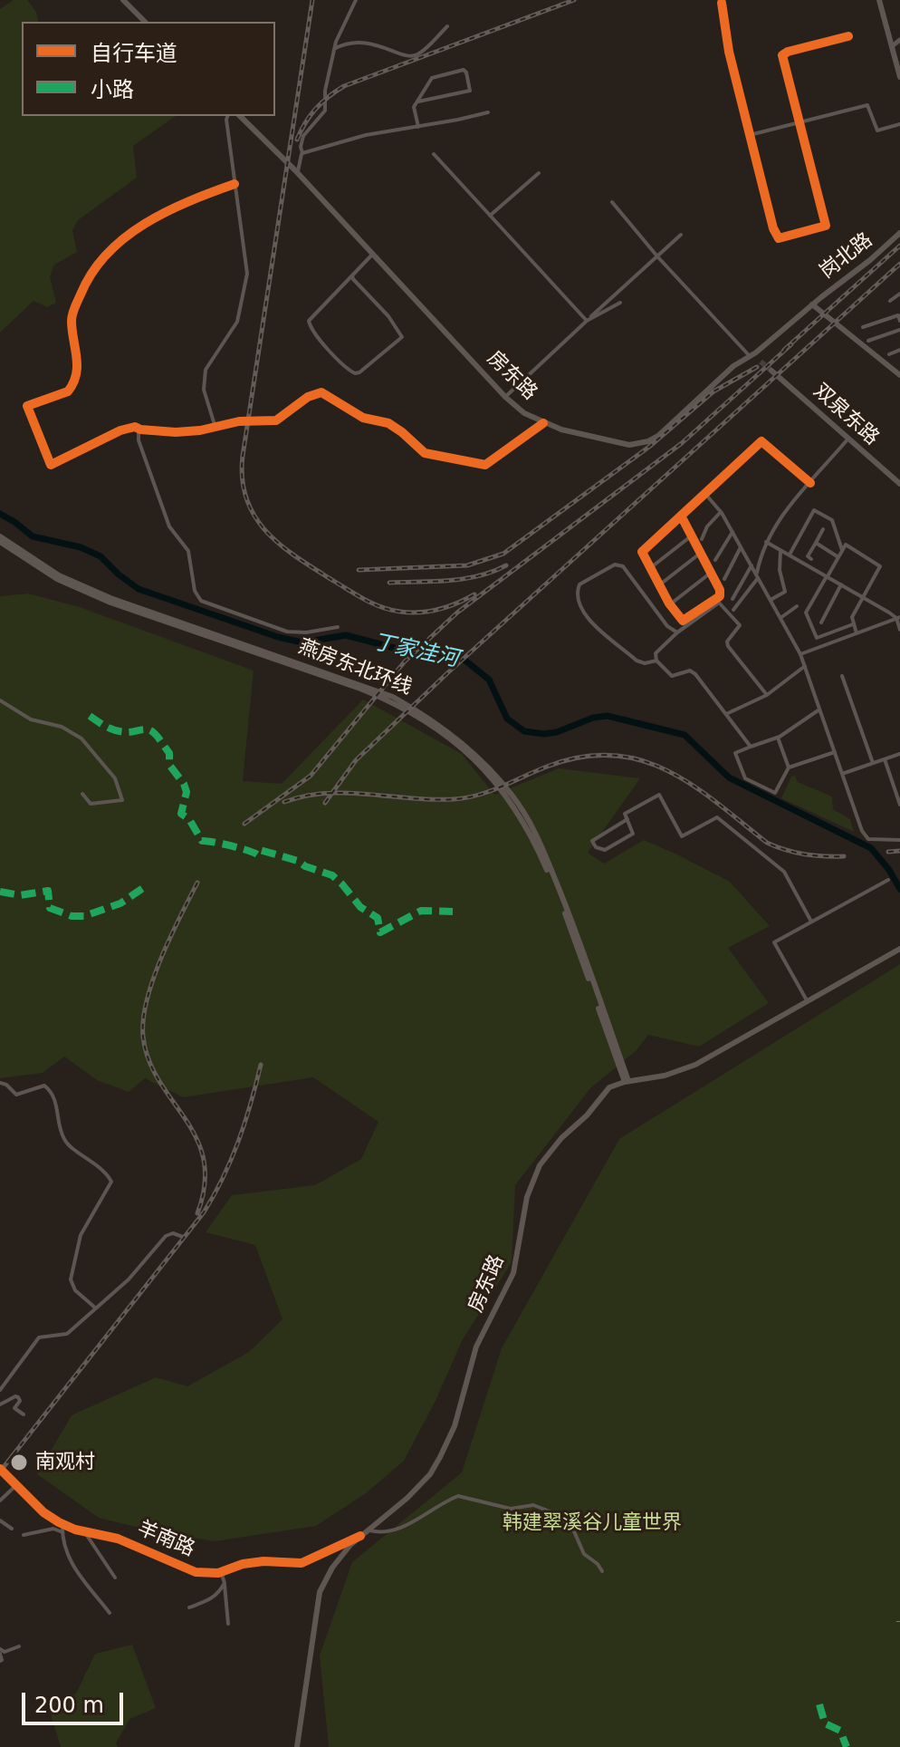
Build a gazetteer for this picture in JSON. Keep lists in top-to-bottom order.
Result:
{
  "streets": {
    "main road": [
      "岗北路",
      "房东路",
      "双泉东路",
      "燕房东北环线"
    ],
    "street": ["羊南路"]
  },
  "crossings": [
    ["岗北路", "房东路"],
    ["房东路", "燕房东北环线"],
    ["房东路", "羊南路"]
  ],
  "water": ["丁家洼河"],
  "parks": ["韩建翠溪谷儿童世界"],
  "places": ["南观村"],
  "legend": ["自行车道", "小路"],
  "scale_bar": "200 m"
}
